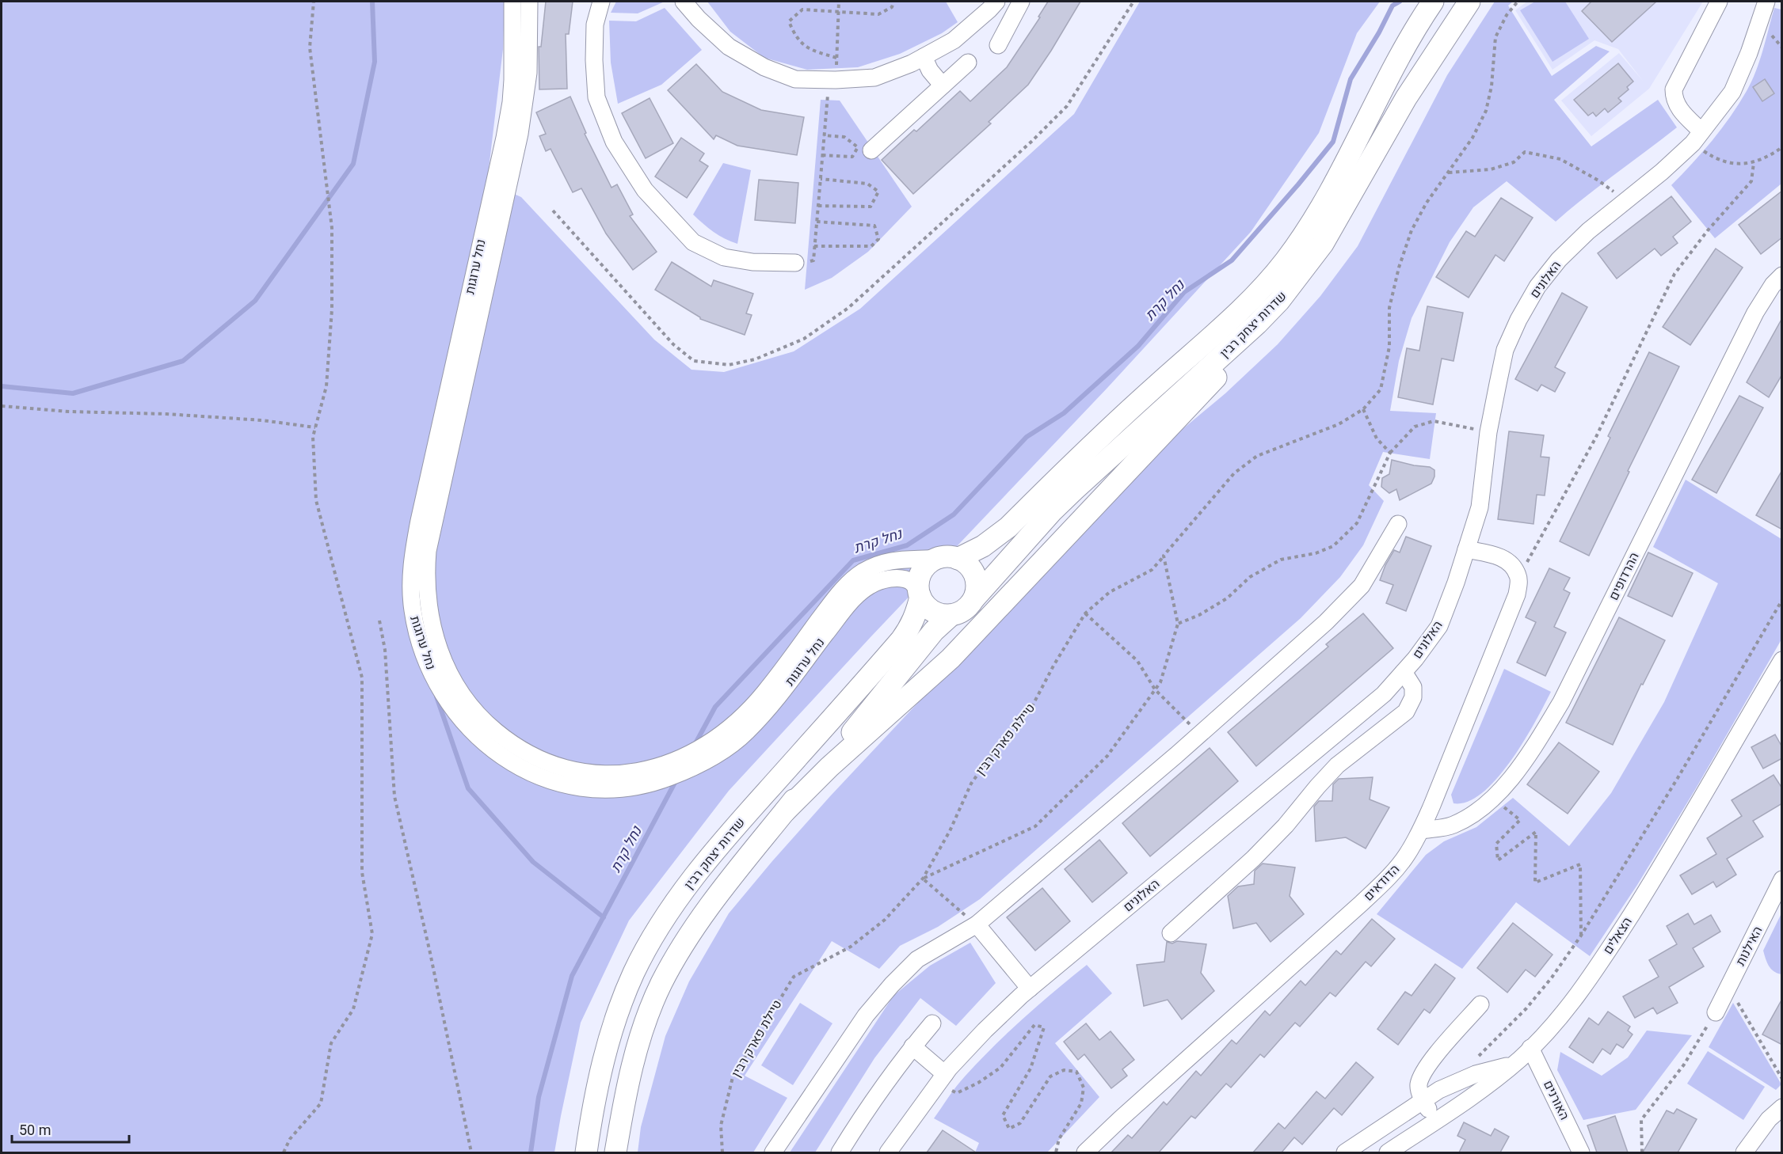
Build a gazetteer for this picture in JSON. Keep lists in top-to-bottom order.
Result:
{
  "streets": {
    "main road": ["שדרות יצחק רבין"],
    "street": [
      "נחל ערוגות",
      "האלונים",
      "ההרדופים",
      "הדודאים",
      "הצאלים",
      "האילנות",
      "האורנים"
    ],
    "path": ["טיילת פארק רבין"]
  },
  "crossings": [
    ["נחל ערוגות", "שדרות יצחק רבין"],
    ["ההרדופים", "הדודאים"],
    ["הצאלים", "האורנים"]
  ],
  "water": ["נחל קרת"],
  "scale_bar": "50 m"
}
